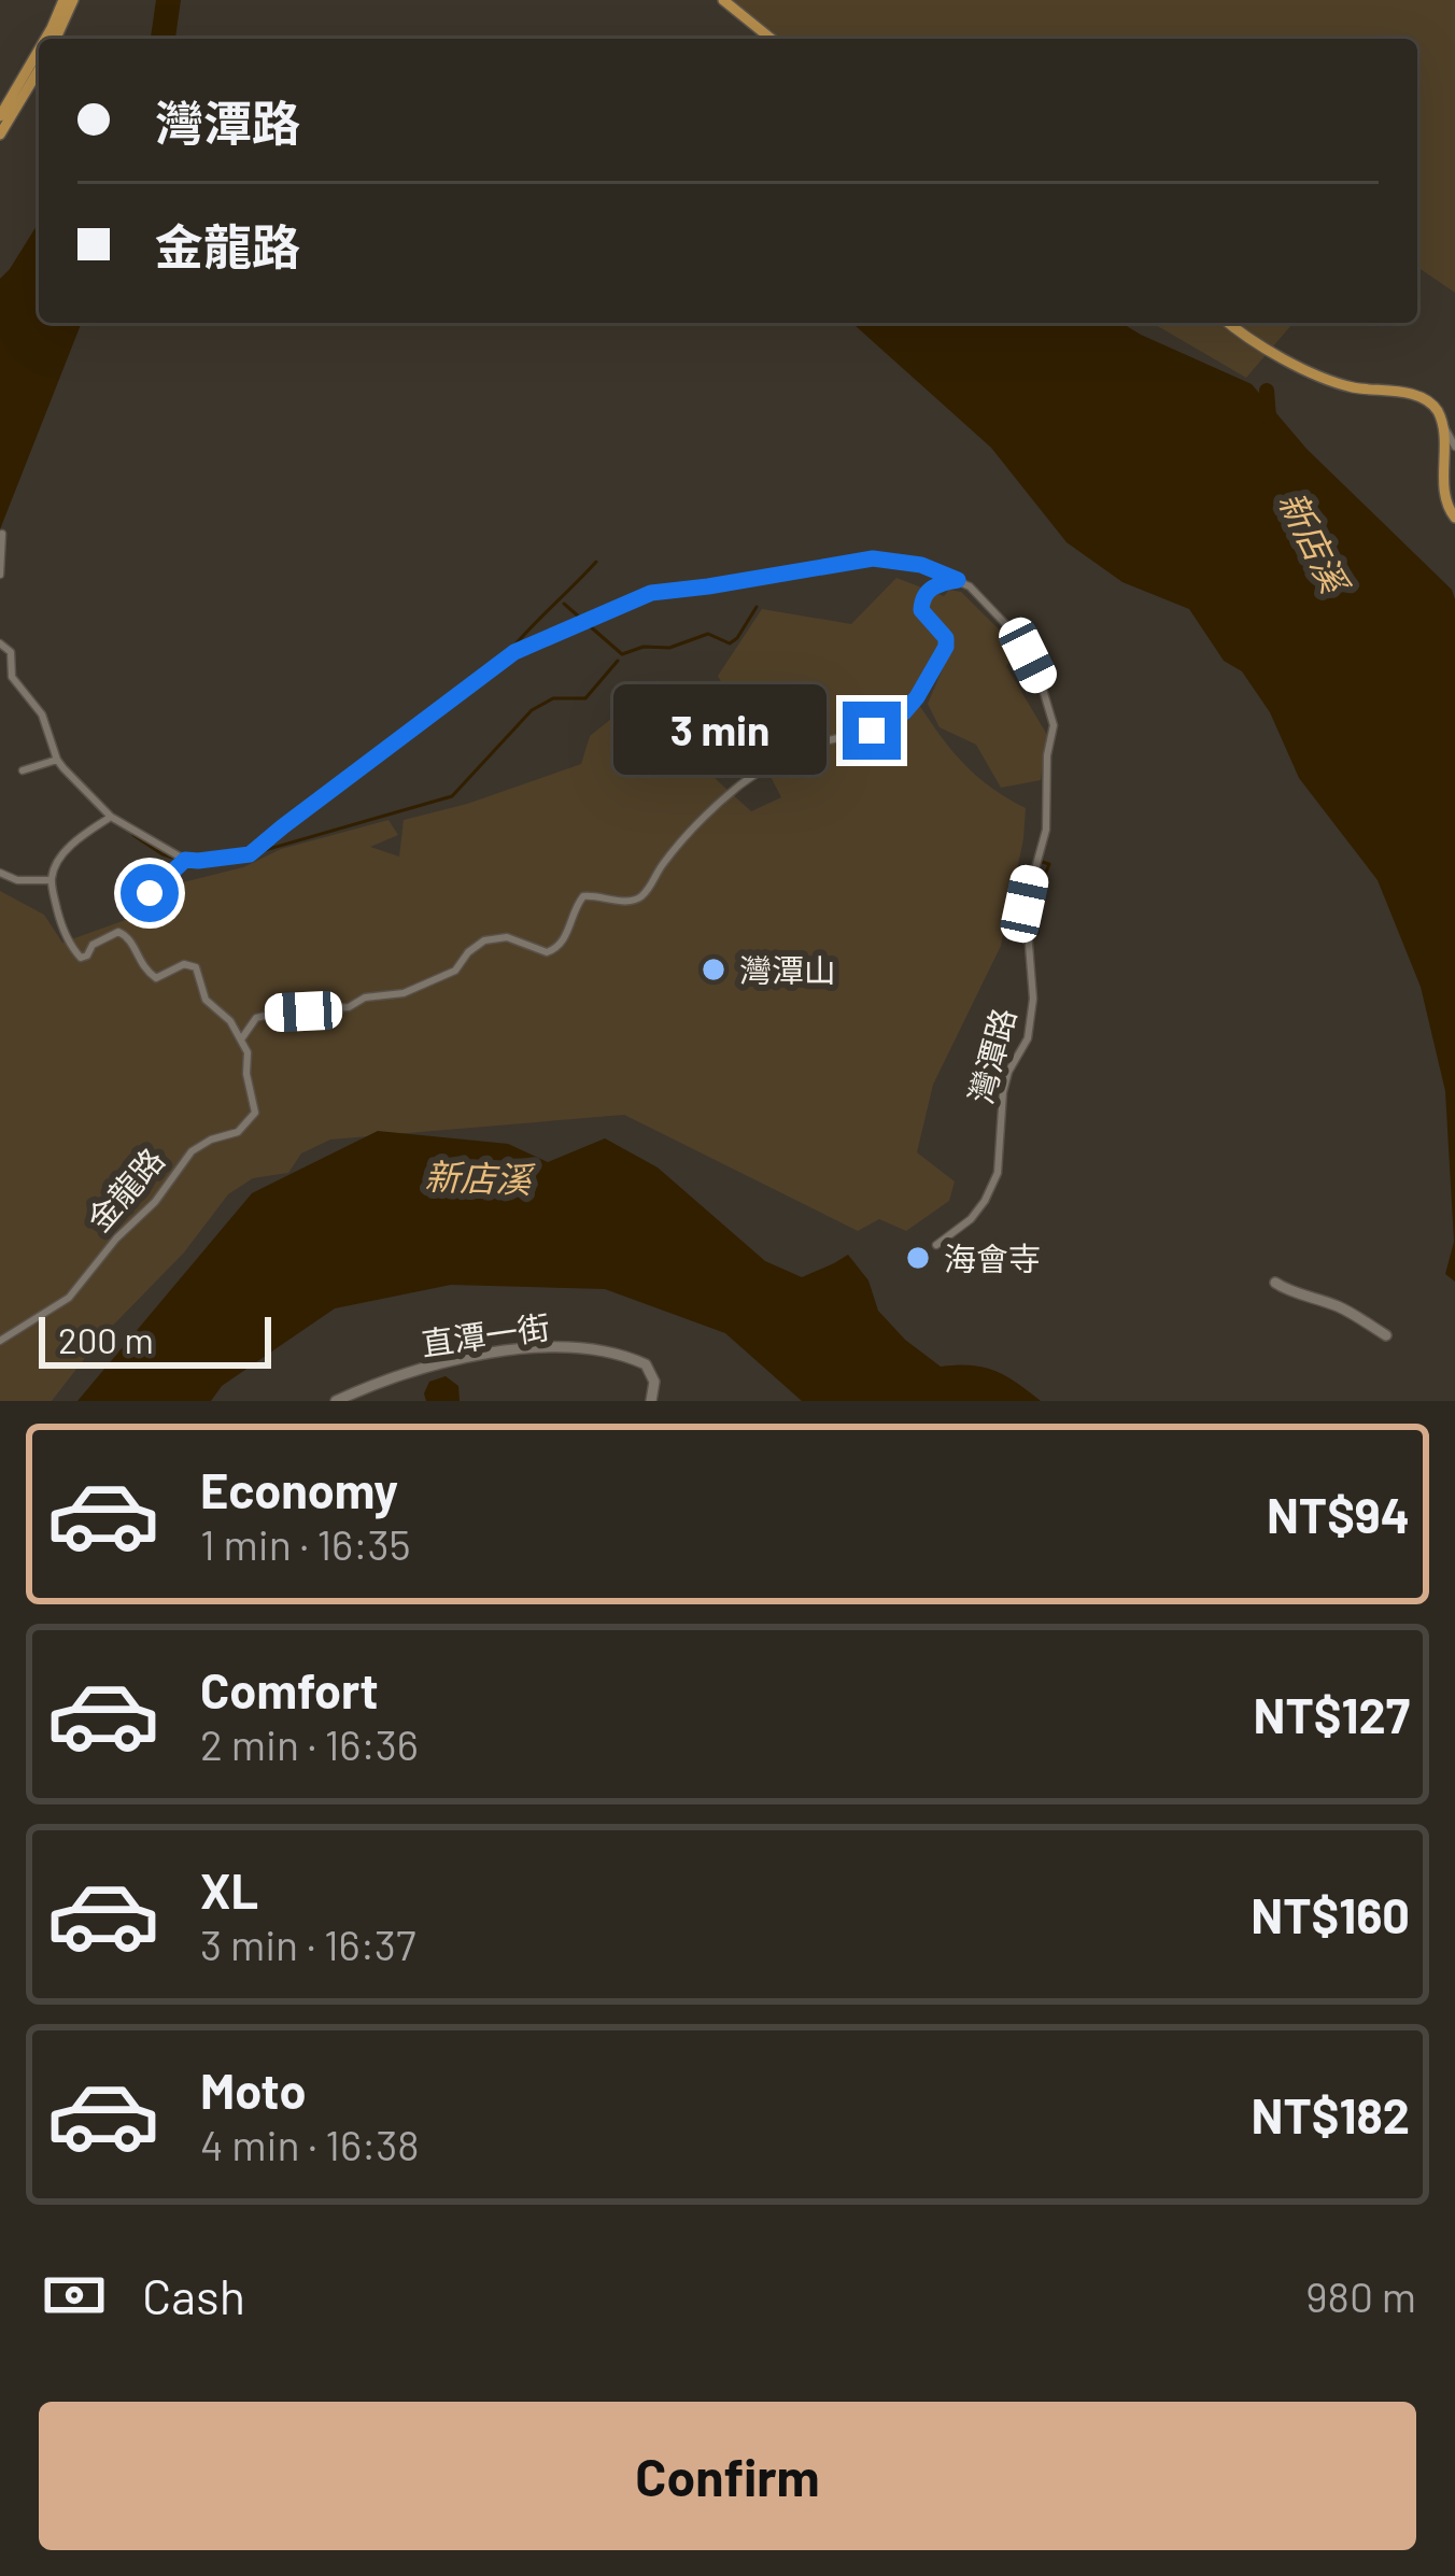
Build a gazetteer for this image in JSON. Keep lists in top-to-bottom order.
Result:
{
  "streets": {
    "street": ["灣潭路", "金龍路", "直潭一街"]
  },
  "water": ["新店溪"],
  "places": ["灣潭山", "海會寺"],
  "scale_bar": "200 m",
  "page": {
    "banner": ["灣潭路", "金龍路"],
    "bubble": "3 min",
    "scale": "200 m",
    "list": [
      {
        "name": "Economy",
        "note": "1 min · 16:35",
        "value": "NT$94"
      },
      {
        "name": "Comfort",
        "note": "2 min · 16:36",
        "value": "NT$127"
      },
      {
        "name": "XL",
        "note": "3 min · 16:37",
        "value": "NT$160"
      },
      {
        "name": "Moto",
        "note": "4 min · 16:38",
        "value": "NT$182"
      }
    ],
    "pay": ["Cash", "980 m"],
    "buttons": "Confirm"
  }
}
